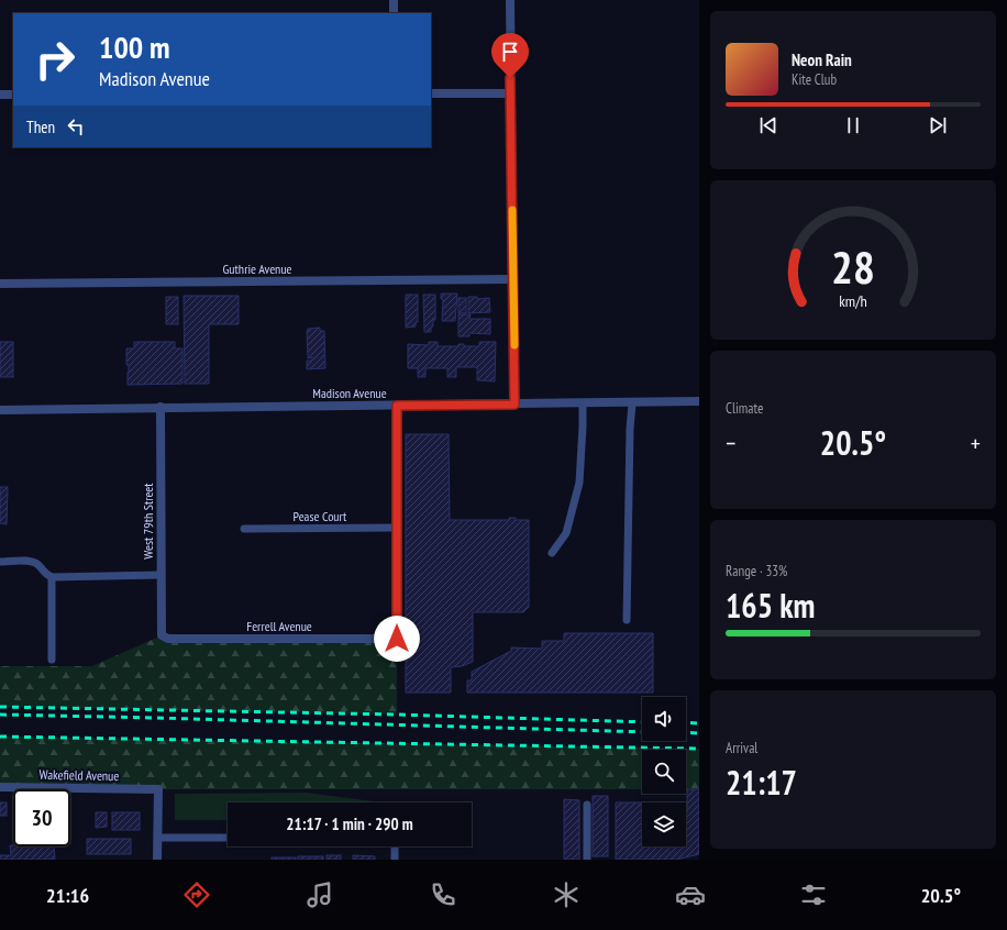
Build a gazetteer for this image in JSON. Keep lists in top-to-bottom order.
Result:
{
  "streets": {
    "street": [
      "Guthrie Avenue",
      "Madison Avenue",
      "West 79th Street",
      "Ferrell Avenue",
      "Wakefield Avenue"
    ],
    "lane": ["Pease Court"]
  },
  "crossings": [
    ["Madison Avenue", "West 79th Street"],
    ["Pease Court", "Ferrell Avenue"],
    ["West 79th Street", "Ferrell Avenue"]
  ],
  "page": {
    "turn": ["100 m", "Madison Avenue"],
    "song": ["Neon Rain", "Kite Club"],
    "then": "Then",
    "tile": [
      "Climate",
      ["Range · 33%", "165 km"],
      ["Arrival", "21:17"]
    ],
    "heat": ["−", "20.5°", "+"],
    "limit": "30",
    "trip": "21:17 · 1 min · 290 m",
    "tabs": ["21:16", "20.5°"],
    "gauge": ["28", "km/h"]
  }
}
